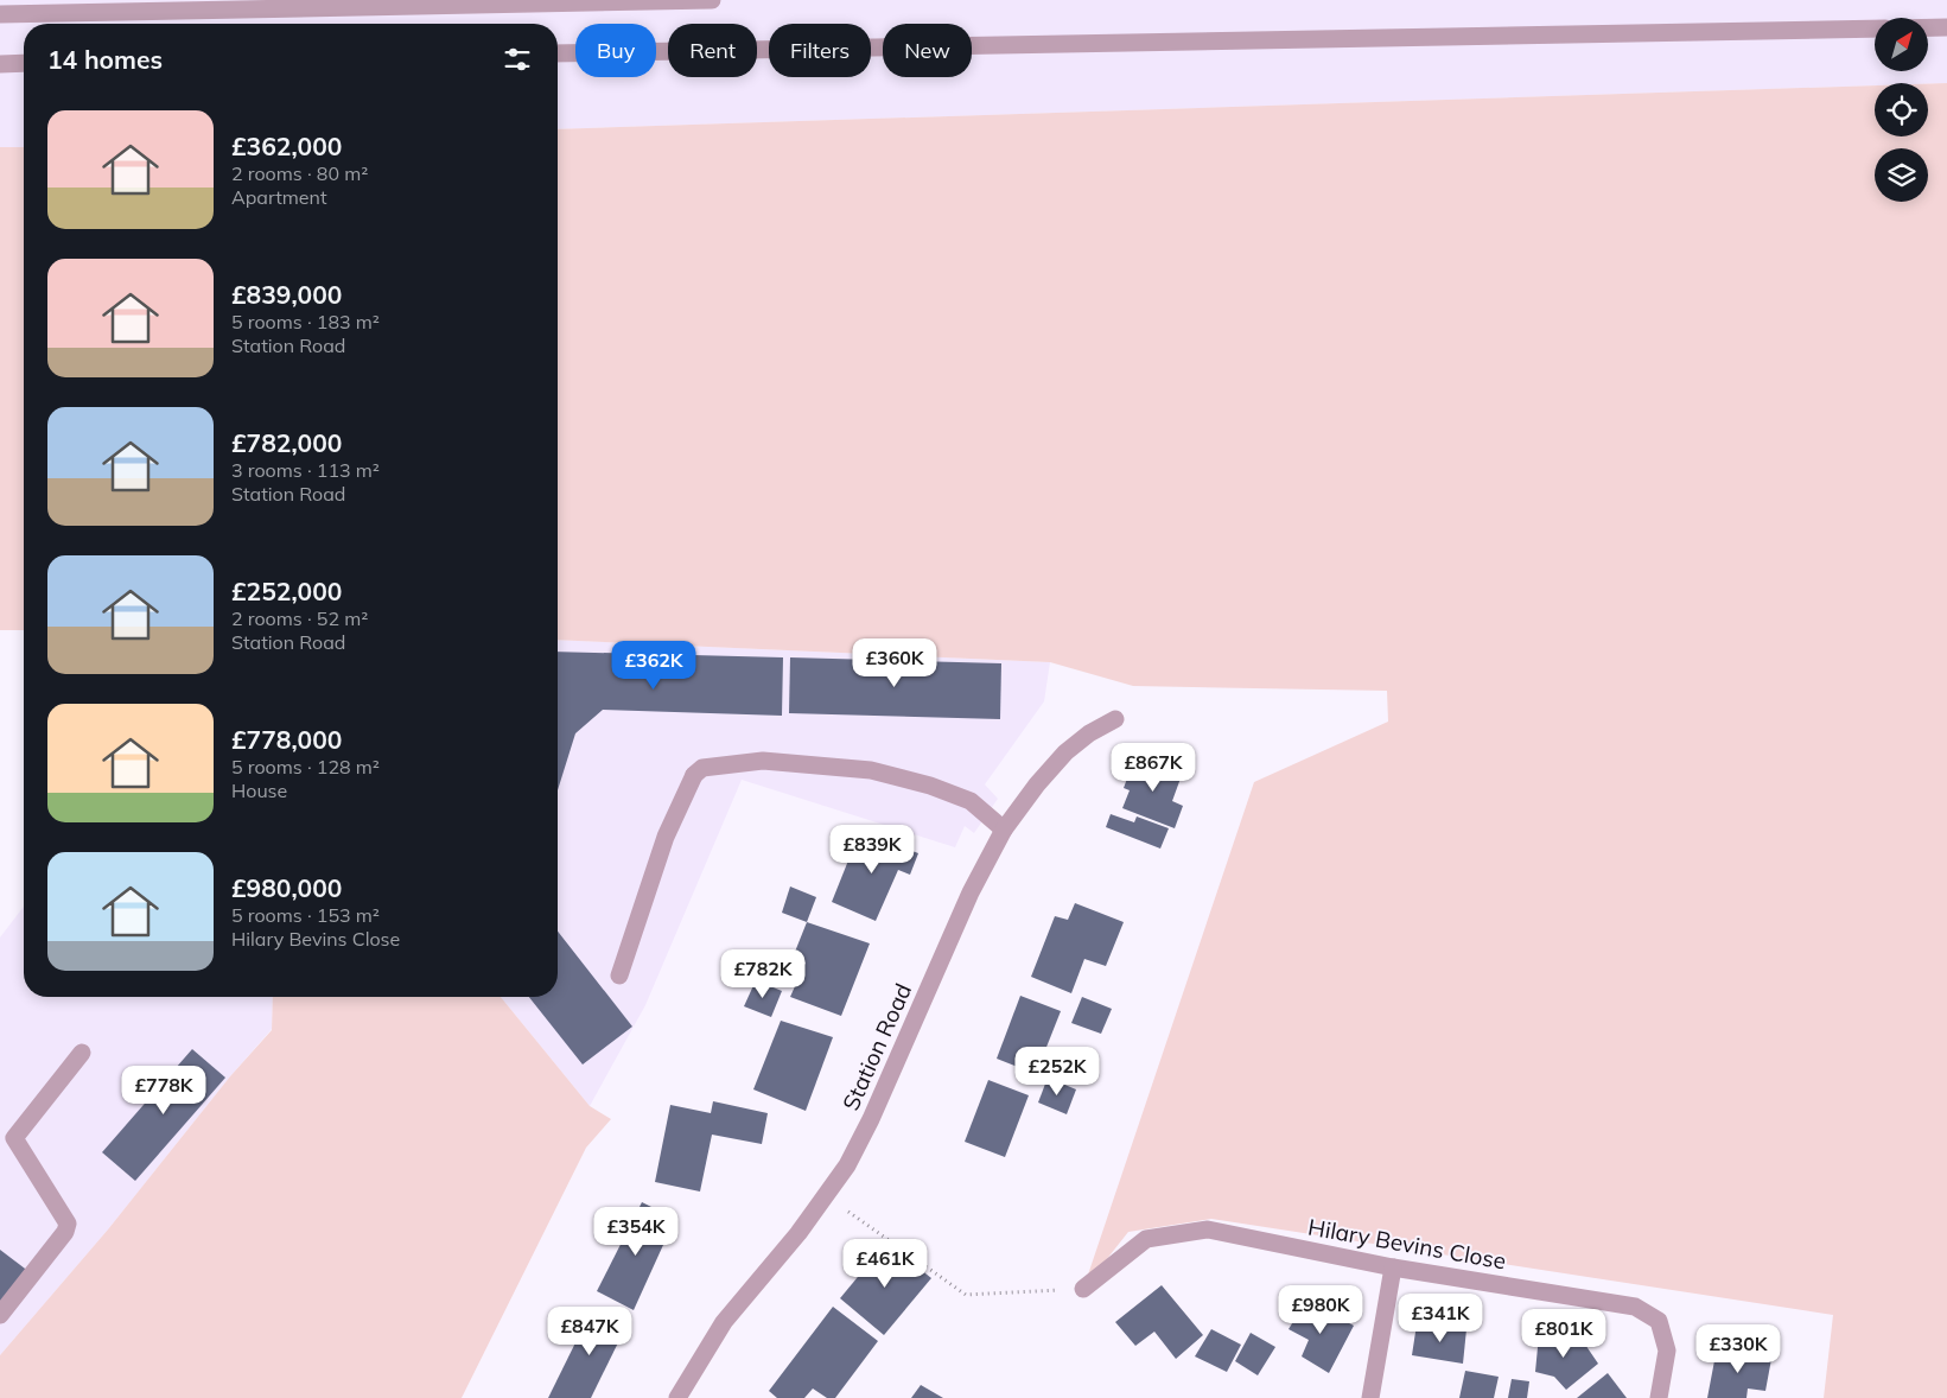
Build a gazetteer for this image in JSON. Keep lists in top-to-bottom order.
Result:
{
  "streets": {
    "street": ["Station Road", "Hilary Bevins Close"]
  },
  "north": "top right",
  "page": {
    "chip": [
      "Buy",
      "Rent",
      "Filters",
      "New"
    ],
    "heading": "14 homes",
    "list": [
      {
        "name": "£362,000",
        "note": "2 rooms · 80 m² · Apartment"
      },
      {
        "name": "£839,000",
        "note": "5 rooms · 183 m² · Station Road"
      },
      {
        "name": "£782,000",
        "note": "3 rooms · 113 m² · Station Road"
      },
      {
        "name": "£252,000",
        "note": "2 rooms · 52 m² · Station Road"
      },
      {
        "name": "£778,000",
        "note": "5 rooms · 128 m² · House"
      },
      {
        "name": "£980,000",
        "note": "5 rooms · 153 m² · Hilary Bevins Close"
      }
    ],
    "price": [
      "£360K",
      "£362K",
      "£867K",
      "£839K",
      "£782K",
      "£252K",
      "£778K",
      "£354K",
      "£461K",
      "£980K",
      "£341K",
      "£847K",
      "£801K",
      "£330K"
    ]
  }
}
